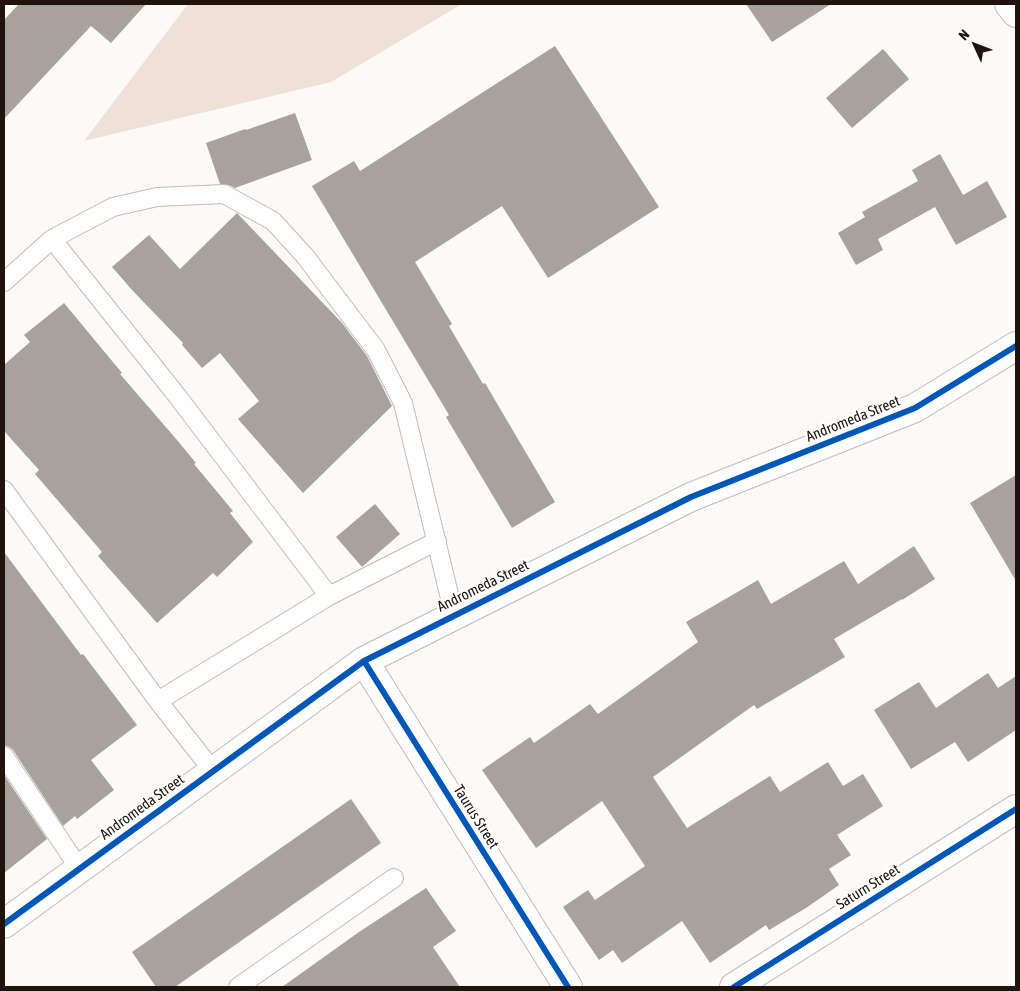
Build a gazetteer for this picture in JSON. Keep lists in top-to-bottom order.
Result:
{
  "streets": {
    "street": ["Andromeda Street", "Taurus Street", "Saturn Street"]
  },
  "crossings": [
    ["Andromeda Street", "Taurus Street"]
  ],
  "north": "top left"
}
